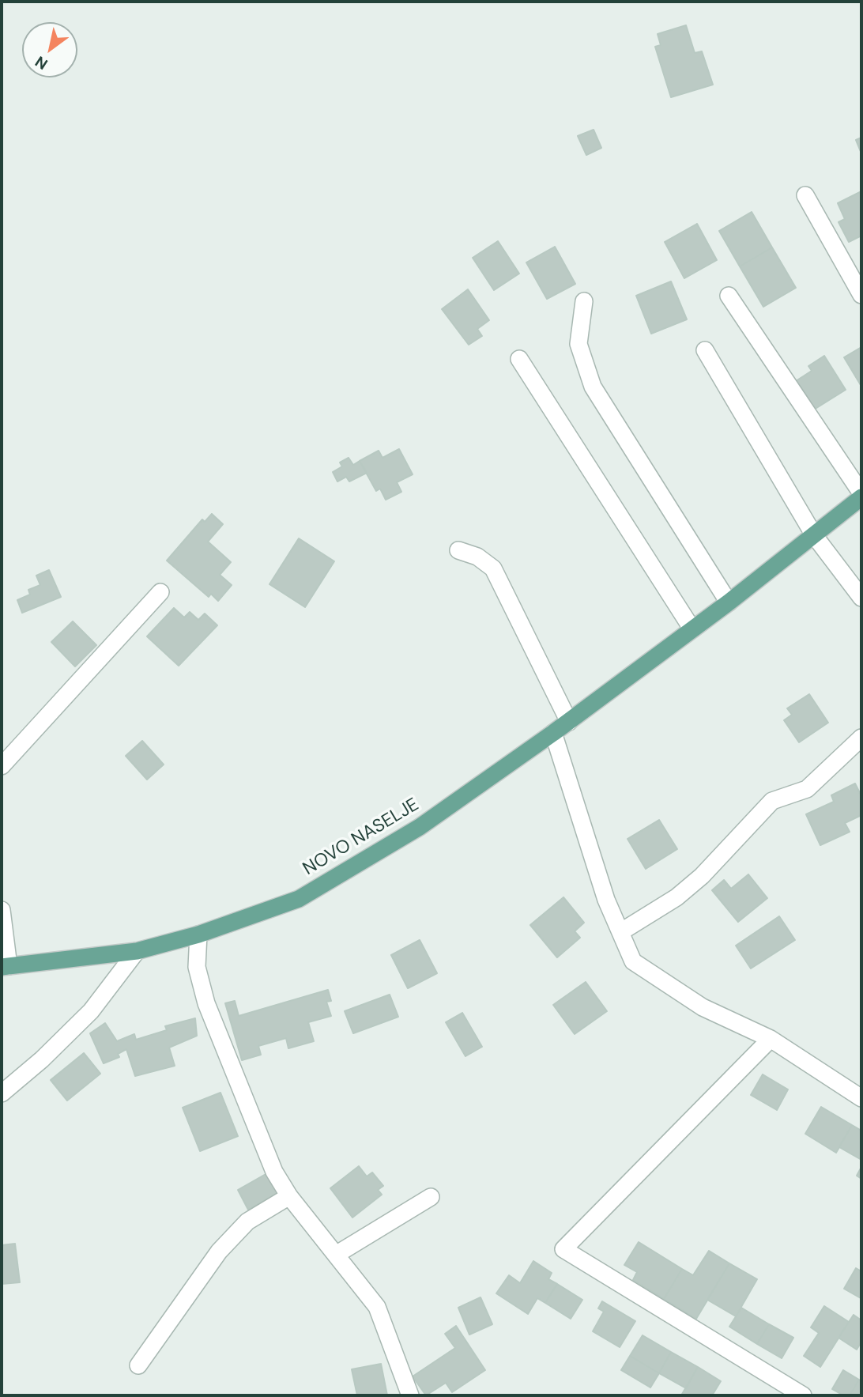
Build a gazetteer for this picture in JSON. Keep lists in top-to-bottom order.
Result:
{
  "streets": {
    "main road": ["NOVO NASELJE"]
  },
  "north": "bottom left"
}
